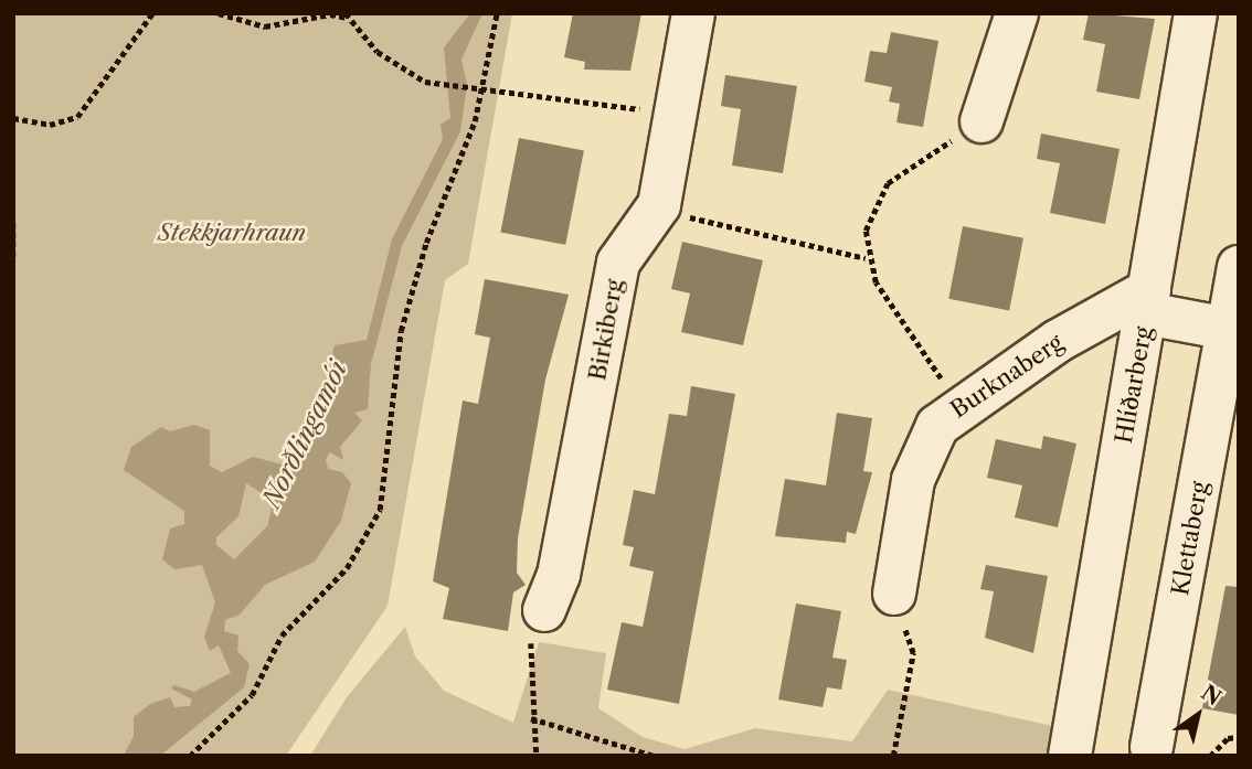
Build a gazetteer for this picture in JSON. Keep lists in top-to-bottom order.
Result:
{
  "streets": {
    "street": [
      "Birkiberg",
      "Burknaberg",
      "Hlíðarberg",
      "Klettaberg"
    ]
  },
  "crossings": [
    ["Burknaberg", "Hlíðarberg"]
  ],
  "water": ["Norðlingamói"],
  "parks": ["Stekkjarhraun"],
  "north": "top right"
}
